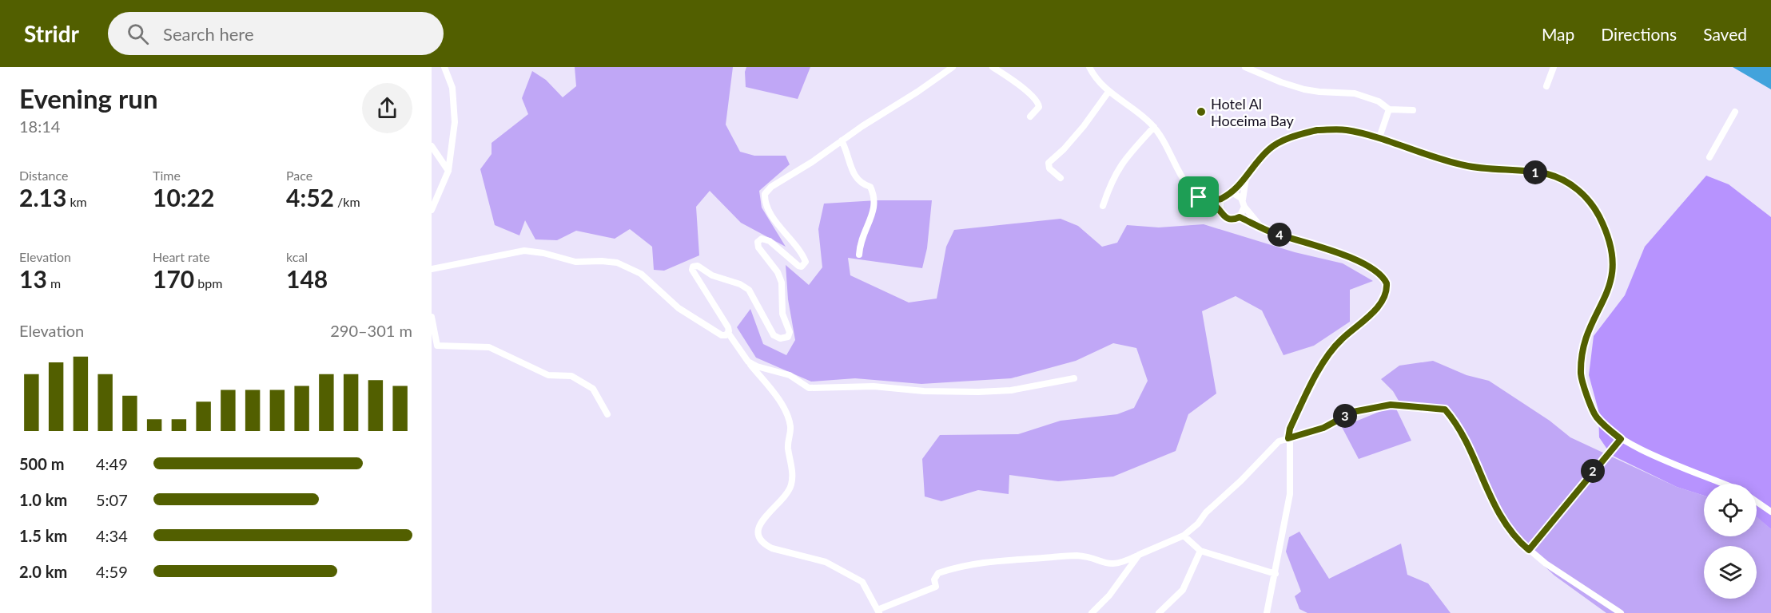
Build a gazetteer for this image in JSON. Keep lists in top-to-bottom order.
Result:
{
  "places": ["Hotel Al Hoceima Bay"],
  "page": {
    "header": "Stridr",
    "search": "Search here",
    "nav": ["Map", "Directions", "Saved"],
    "heading": ["Evening run", "18:14"],
    "stats": [
      ["Distance", "2.13 km"],
      ["Time", "10:22"],
      ["Pace", "4:52 /km"],
      ["Elevation", "13 m"],
      ["Heart rate", "170 bpm"],
      ["kcal", "148"]
    ],
    "pins": [
      "1",
      "4",
      "3",
      "2"
    ],
    "chart": ["Elevation", "290–301 m"],
    "list": [
      {
        "name": "500 m",
        "note": "4:49"
      },
      {
        "name": "1.0 km",
        "note": "5:07"
      },
      {
        "name": "1.5 km",
        "note": "4:34"
      },
      {
        "name": "2.0 km",
        "note": "4:59"
      }
    ]
  }
}
